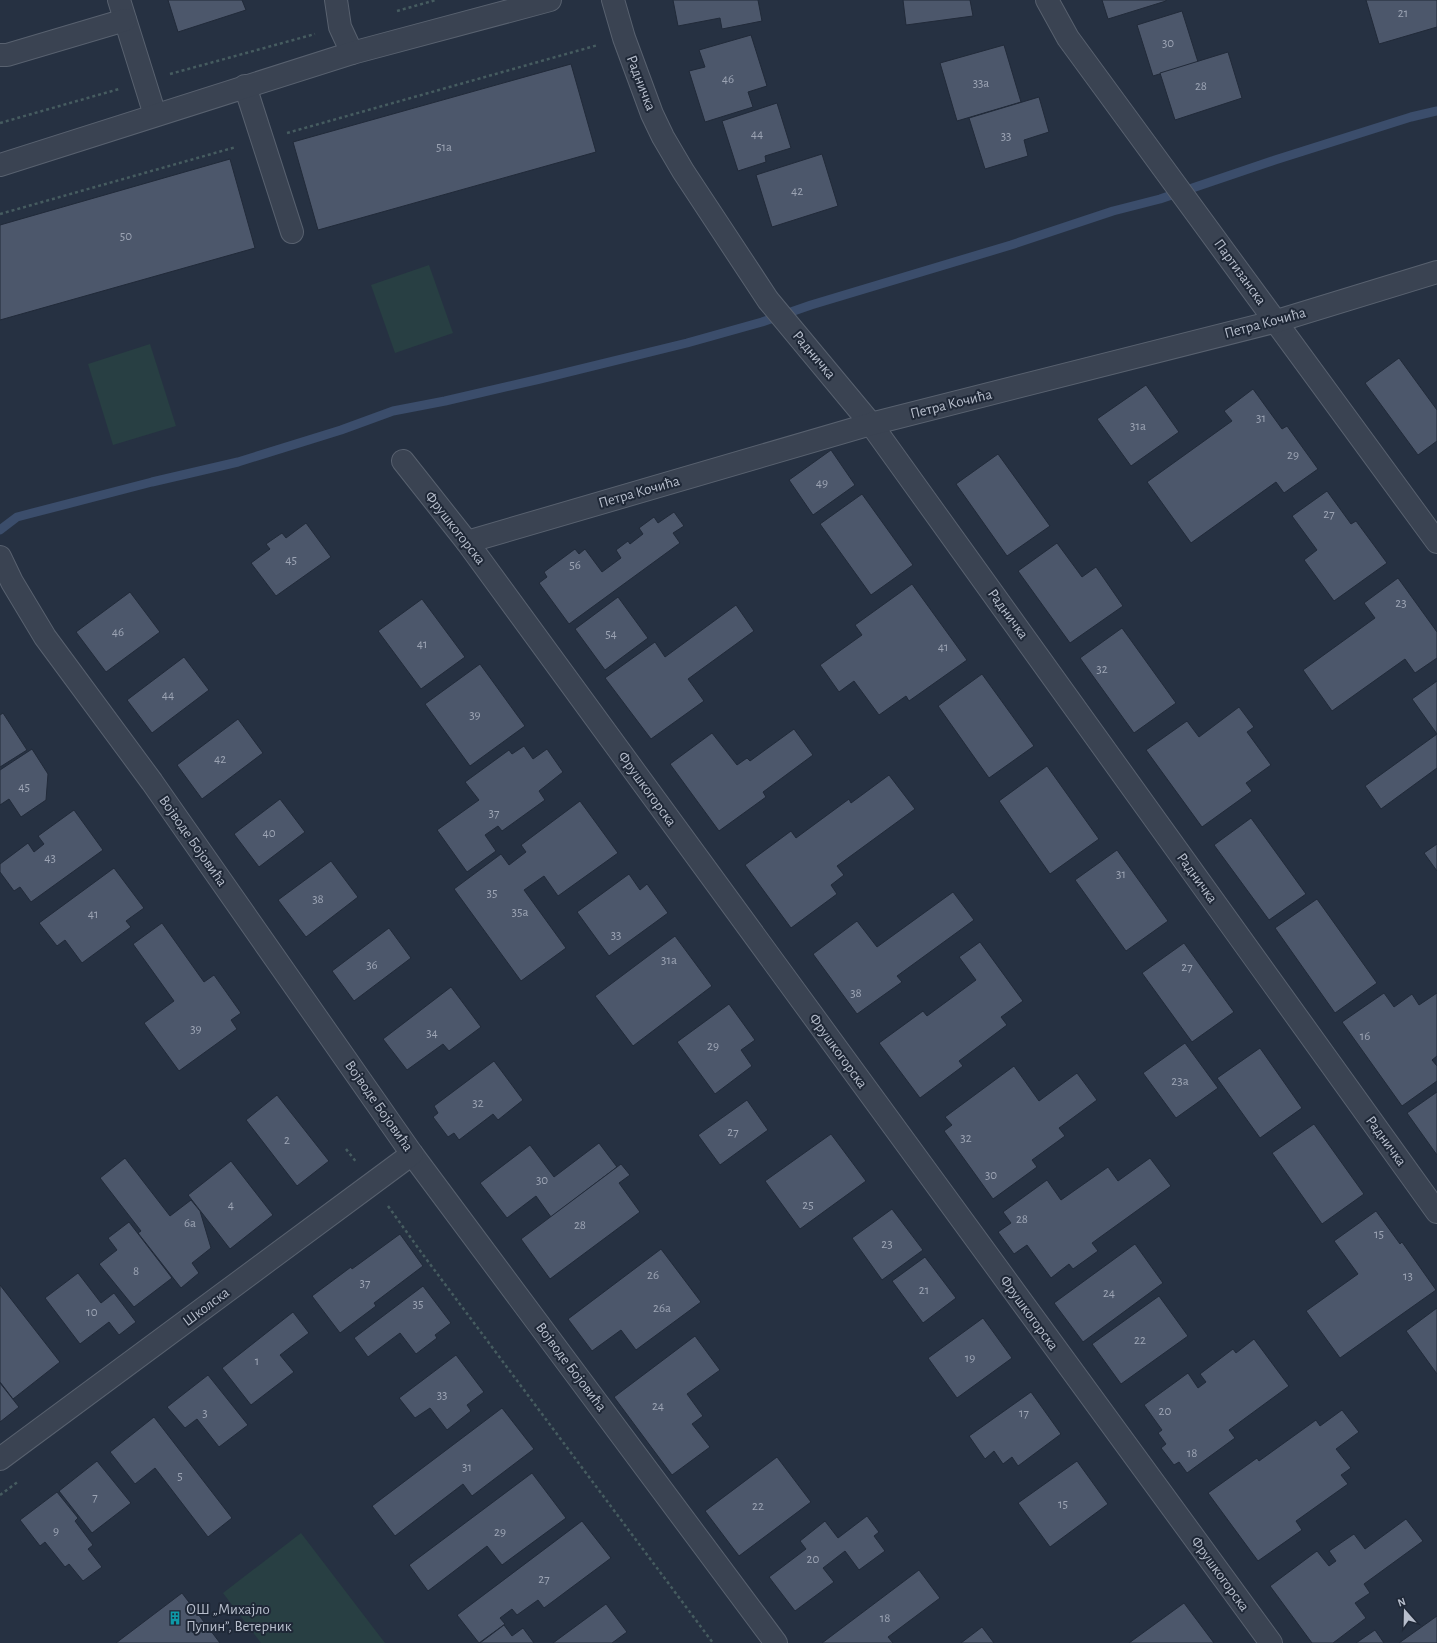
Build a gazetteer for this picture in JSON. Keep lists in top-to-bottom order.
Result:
{
  "streets": {
    "street": [
      "Радничка",
      "Партизанска",
      "Петра Кочића",
      "Фрушкогорска",
      "Војводе Бојовића",
      "Школска"
    ]
  },
  "crossings": [
    ["Радничка", "Петра Кочића"],
    ["Партизанска", "Петра Кочића"],
    ["Петра Кочића", "Фрушкогорска"],
    ["Војводе Бојовића", "Школска"]
  ],
  "places": {
    "building": ["ОШ „Михајло Пупин”, Ветерник"]
  },
  "house_numbers": [
    "21",
    "30",
    "46",
    "33a",
    "28",
    "44",
    "33",
    "51a",
    "42",
    "50",
    "31",
    "31a",
    "29",
    "49",
    "27",
    "45",
    "56",
    "23",
    "46",
    "54",
    "41",
    "41",
    "32",
    "44",
    "39",
    "42",
    "45",
    "37",
    "40",
    "43",
    "31",
    "35",
    "38",
    "35a",
    "41",
    "33",
    "31a",
    "36",
    "27",
    "38",
    "39",
    "34",
    "16",
    "29",
    "23a",
    "32",
    "27",
    "32",
    "2",
    "30",
    "30",
    "4",
    "25",
    "28",
    "6a",
    "28",
    "15",
    "23",
    "8",
    "26",
    "13",
    "37",
    "21",
    "24",
    "35",
    "26a",
    "10",
    "22",
    "19",
    "1",
    "33",
    "24",
    "20",
    "3",
    "17",
    "18",
    "31",
    "5",
    "7",
    "15",
    "22",
    "9",
    "29",
    "20",
    "27",
    "18"
  ],
  "north": "top"
}
